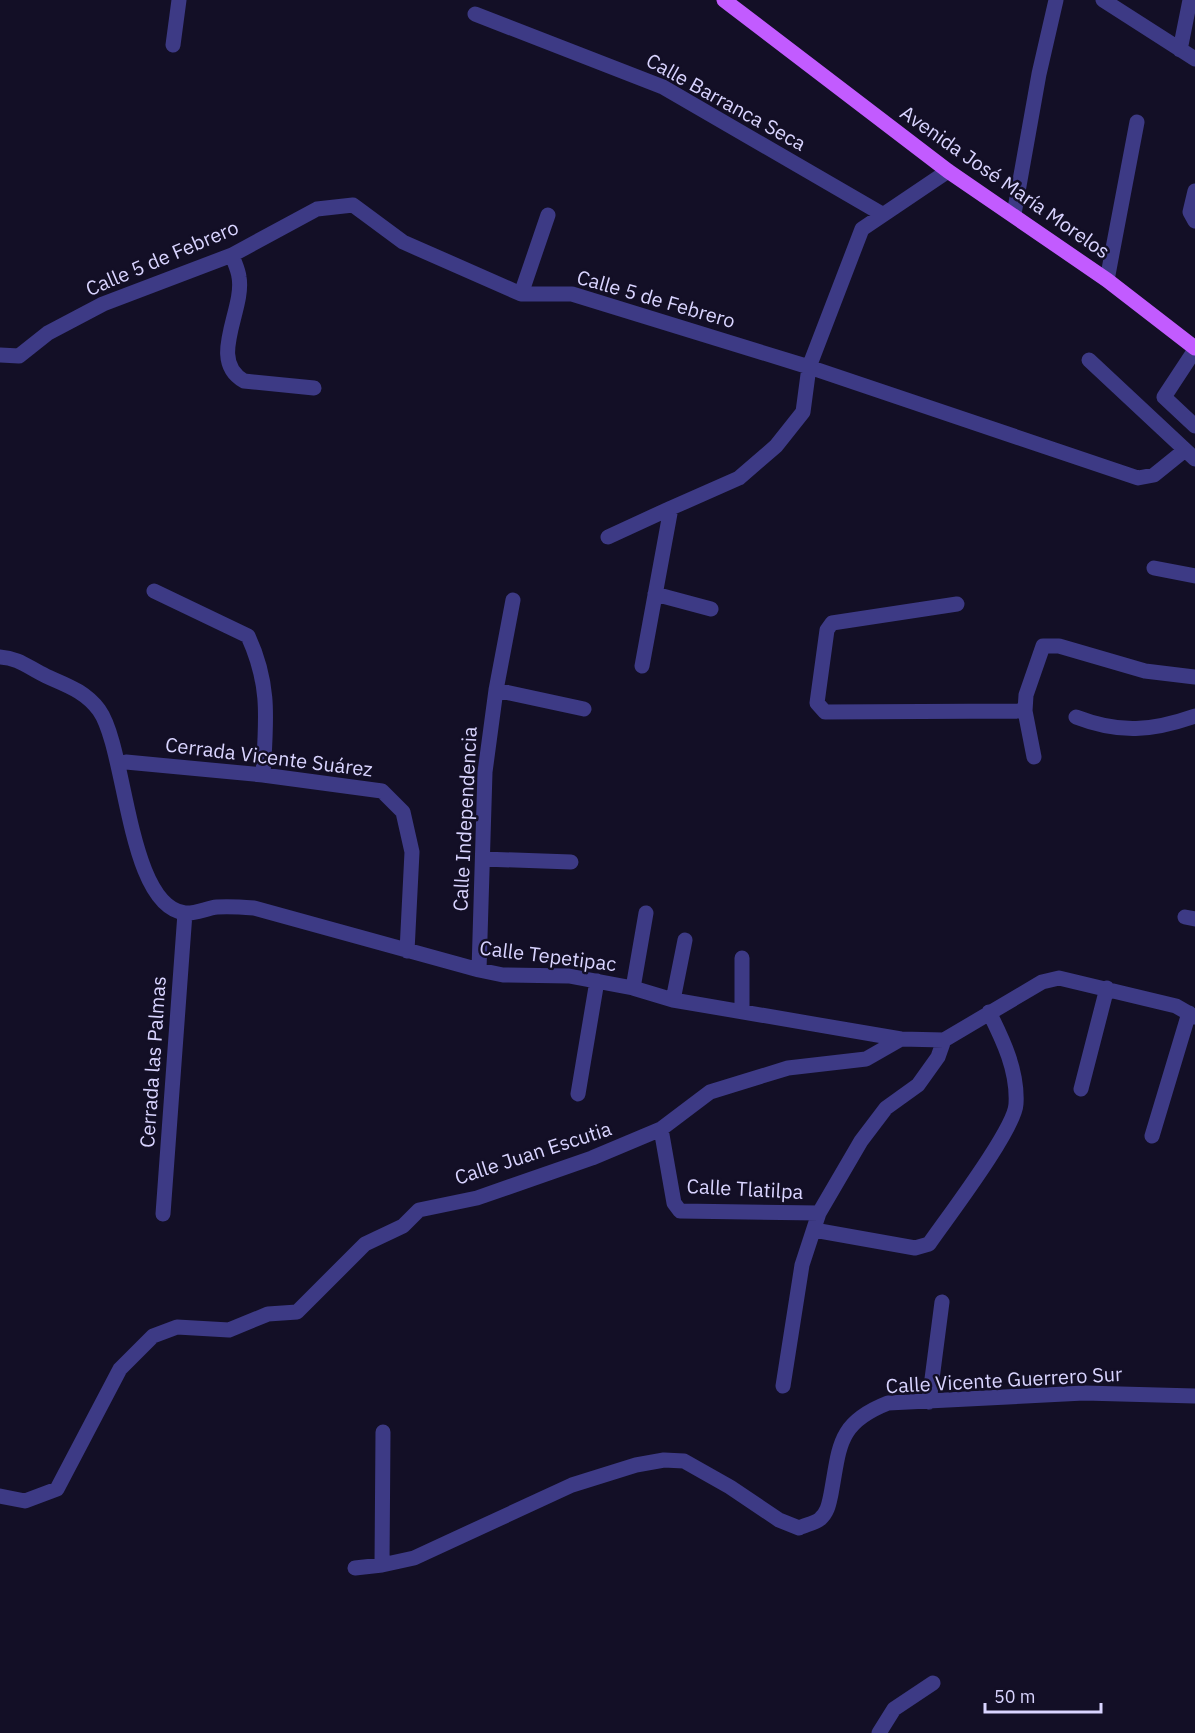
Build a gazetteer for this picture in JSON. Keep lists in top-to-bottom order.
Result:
{
  "streets": {
    "main road": ["Avenida José María Morelos"],
    "street": [
      "Calle Barranca Seca",
      "Calle 5 de Febrero",
      "Cerrada Vicente Suárez",
      "Calle Independencia",
      "Calle Tepetipac",
      "Cerrada las Palmas",
      "Calle Juan Escutia",
      "Calle Tlatilpa",
      "Calle Vicente Guerrero Sur"
    ]
  },
  "crossings": [
    ["Cerrada Vicente Suárez", "Calle Tepetipac"],
    ["Calle Independencia", "Calle Tepetipac"],
    ["Calle Tepetipac", "Cerrada las Palmas"],
    ["Calle Tepetipac", "Calle Juan Escutia"],
    ["Calle Tepetipac", "Calle Tlatilpa"],
    ["Calle Juan Escutia", "Calle Tlatilpa"]
  ],
  "scale_bar": "50 m"
}
